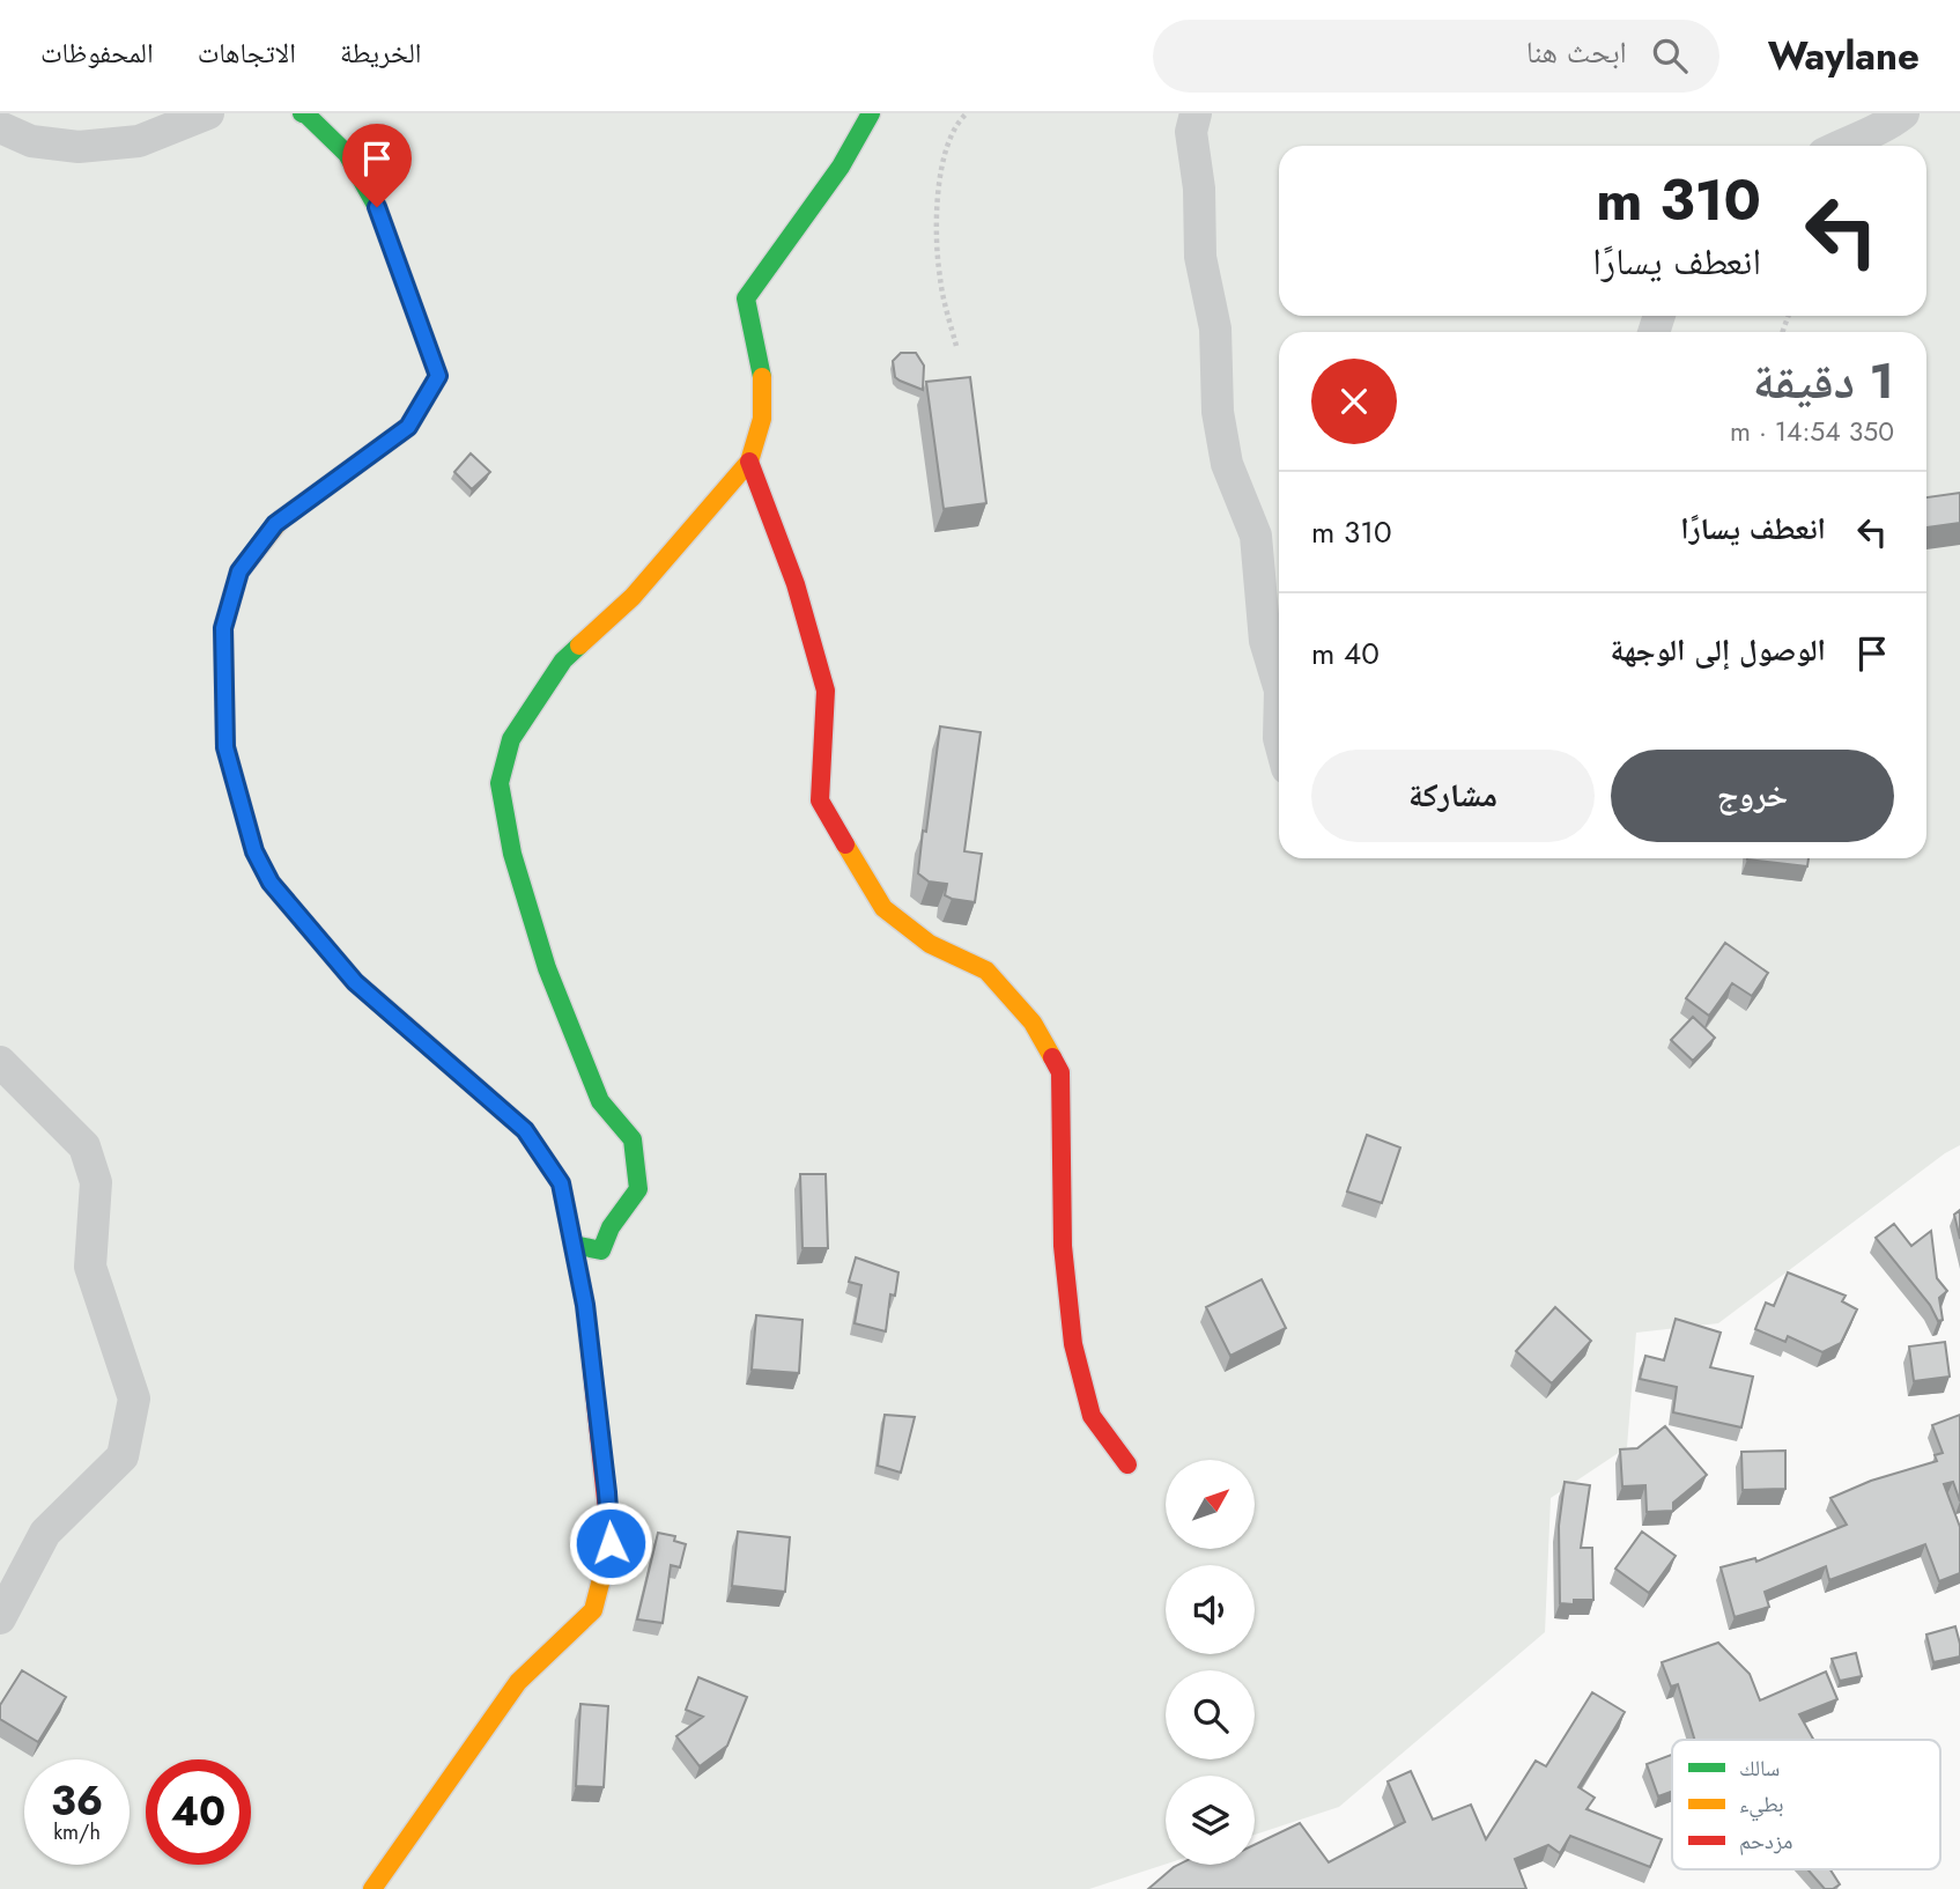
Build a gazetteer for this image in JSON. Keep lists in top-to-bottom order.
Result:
{
  "legend": ["سالك", "بطيء", "مزدحم"],
  "north": "top right",
  "page": {
    "header": "Waylane",
    "search": "ابحث هنا",
    "nav": ["الخريطة", "الاتجاهات", "المحفوظات"],
    "turn": ["310 m", "انعطف يسارًا"],
    "heading": ["1 دقيقة", "350 m · 14:54"],
    "list": [
      {
        "name": "انعطف يسارًا",
        "value": "310 m"
      },
      {
        "name": "الوصول إلى الوجهة",
        "value": "40 m"
      }
    ],
    "buttons": ["خروج", "مشاركة"],
    "speed": "36 km/h",
    "limit": "40"
  }
}
